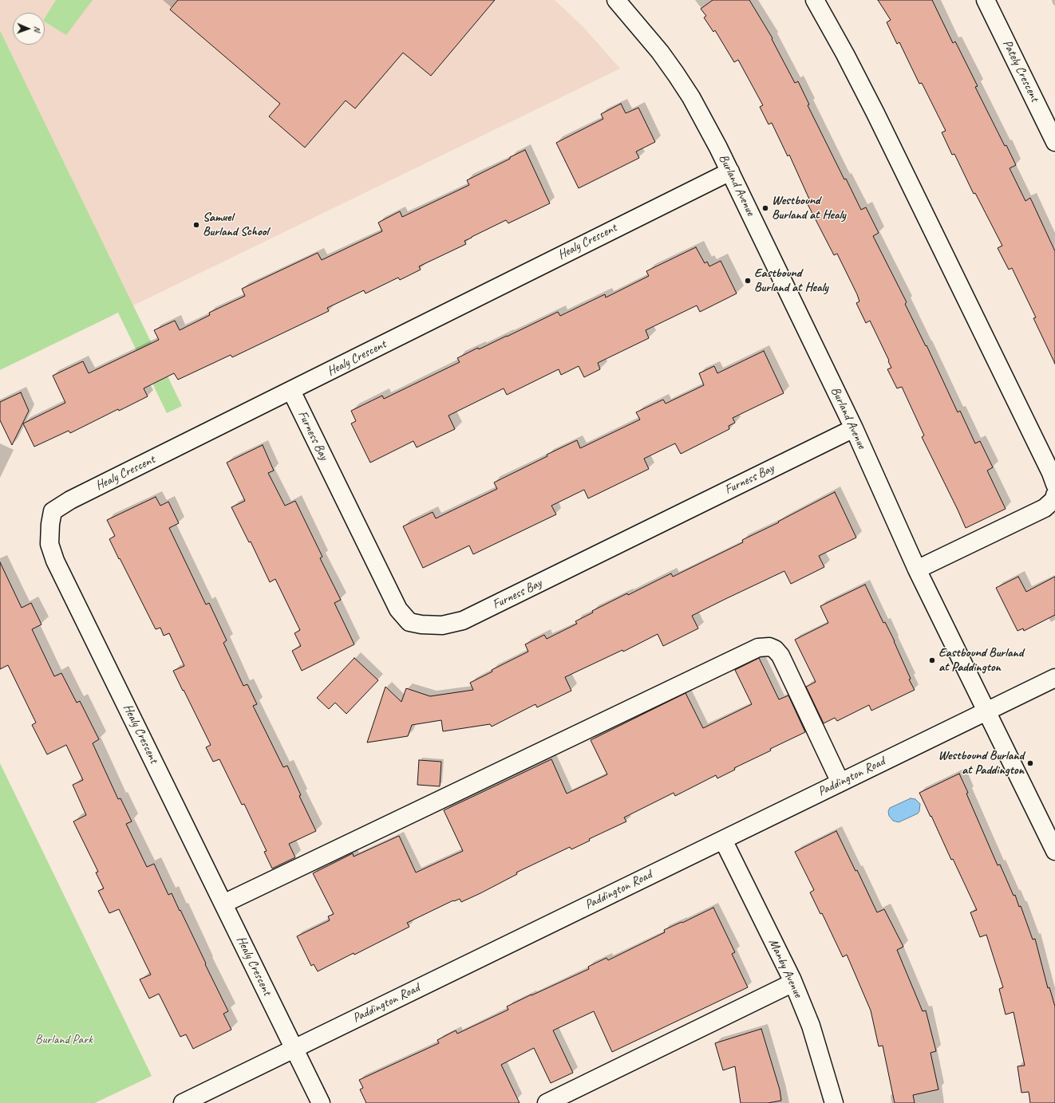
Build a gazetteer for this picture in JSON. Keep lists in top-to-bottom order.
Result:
{
  "streets": {
    "street": [
      "Pately Crescent",
      "Burland Avenue",
      "Healy Crescent",
      "Furness Bay",
      "Paddington Road",
      "Manby Avenue"
    ]
  },
  "crossings": [
    ["Burland Avenue", "Healy Crescent"],
    ["Burland Avenue", "Furness Bay"],
    ["Burland Avenue", "Paddington Road"],
    ["Healy Crescent", "Furness Bay"],
    ["Healy Crescent", "Paddington Road"],
    ["Paddington Road", "Manby Avenue"]
  ],
  "parks": ["Burland Park"],
  "places": [
    "Westbound Burland at Healy",
    "Samuel Burland School",
    "Eastbound Burland at Healy",
    "Eastbound Burland at Paddington",
    "Westbound Burland at Paddington"
  ],
  "north": "right"
}
